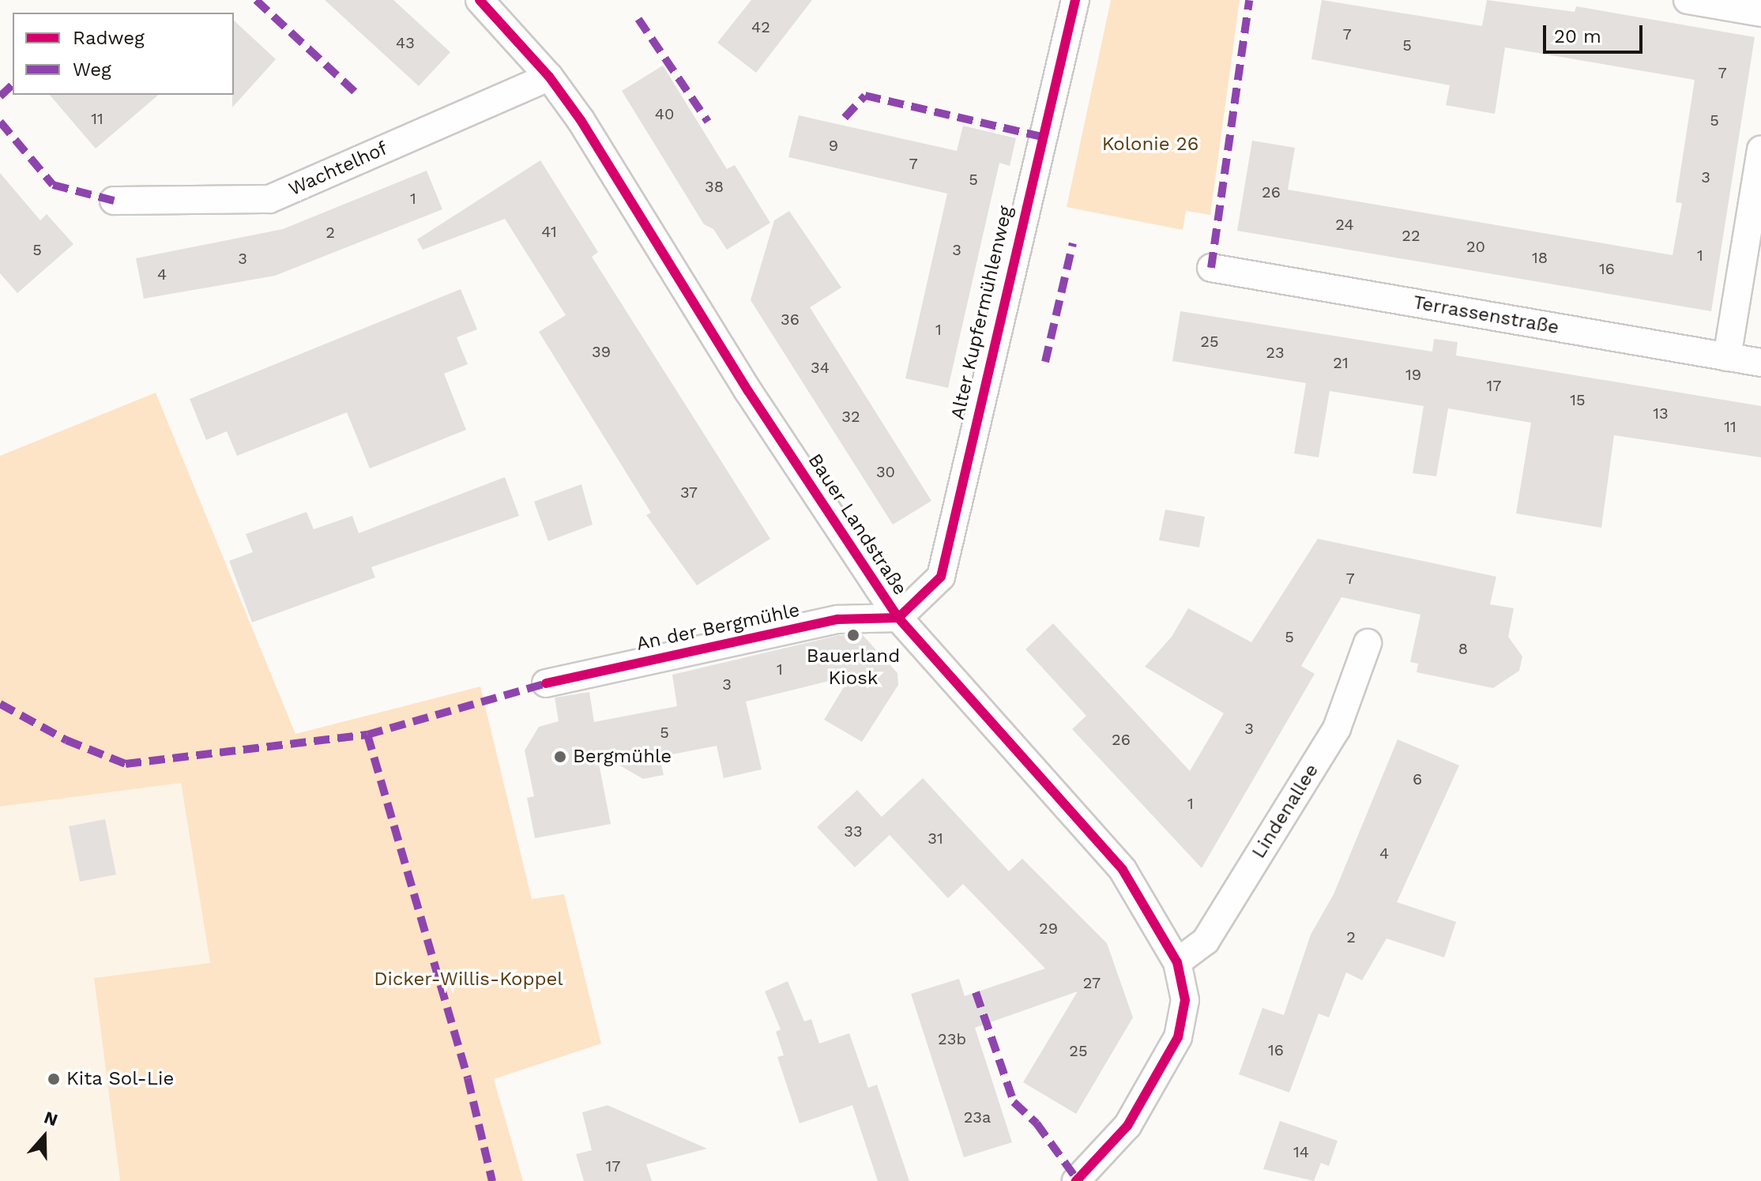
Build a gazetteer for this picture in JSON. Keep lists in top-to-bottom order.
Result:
{
  "streets": {
    "street": [
      "Wachtelhof",
      "Alter Kupfermühlenweg",
      "Terrassenstraße",
      "Bauer Landstraße",
      "An der Bergmühle",
      "Lindenallee"
    ]
  },
  "crossings": [
    ["Wachtelhof", "Bauer Landstraße"],
    ["Alter Kupfermühlenweg", "Bauer Landstraße"],
    ["Alter Kupfermühlenweg", "An der Bergmühle"],
    ["Bauer Landstraße", "An der Bergmühle"],
    ["Bauer Landstraße", "Lindenallee"]
  ],
  "parks": ["Kolonie 26", "Dicker-Willis-Koppel"],
  "places": ["Bauerland Kiosk", "Bergmühle", "Kita Sol-Lie"],
  "house_numbers": [
    "42",
    "7",
    "43",
    "5",
    "7",
    "40",
    "11",
    "5",
    "9",
    "7",
    "3",
    "5",
    "38",
    "26",
    "1",
    "24",
    "41",
    "2",
    "22",
    "20",
    "5",
    "3",
    "1",
    "18",
    "3",
    "16",
    "4",
    "36",
    "1",
    "25",
    "39",
    "23",
    "21",
    "34",
    "19",
    "17",
    "15",
    "13",
    "32",
    "11",
    "30",
    "37",
    "7",
    "5",
    "8",
    "1",
    "3",
    "3",
    "5",
    "26",
    "6",
    "1",
    "33",
    "31",
    "4",
    "29",
    "2",
    "27",
    "23b",
    "16",
    "25",
    "23a",
    "14",
    "17"
  ],
  "legend": ["Radweg", "Weg"],
  "scale_bar": "20 m",
  "north": "top"
}
